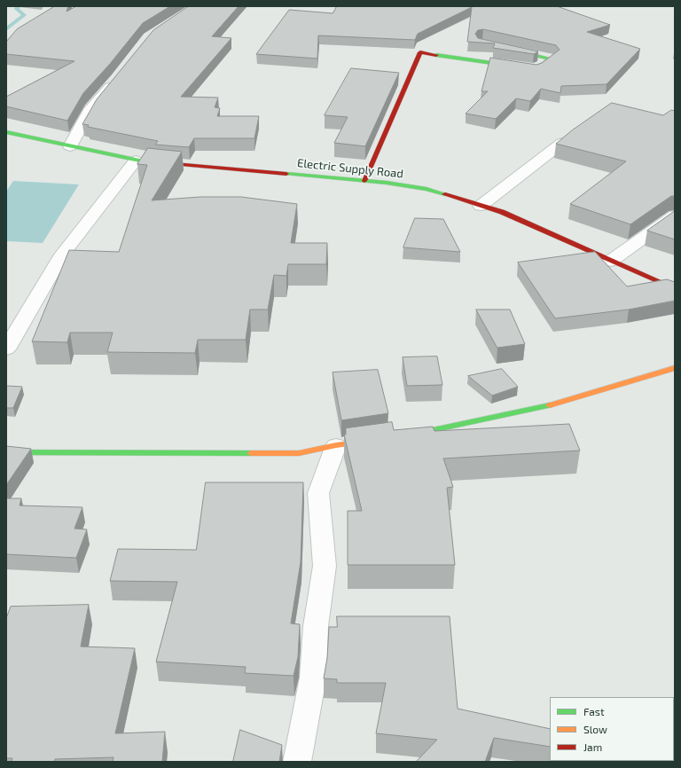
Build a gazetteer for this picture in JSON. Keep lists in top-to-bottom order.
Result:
{
  "streets": {
    "street": ["Electric Supply Road"]
  },
  "legend": ["Fast", "Slow", "Jam"]
}
